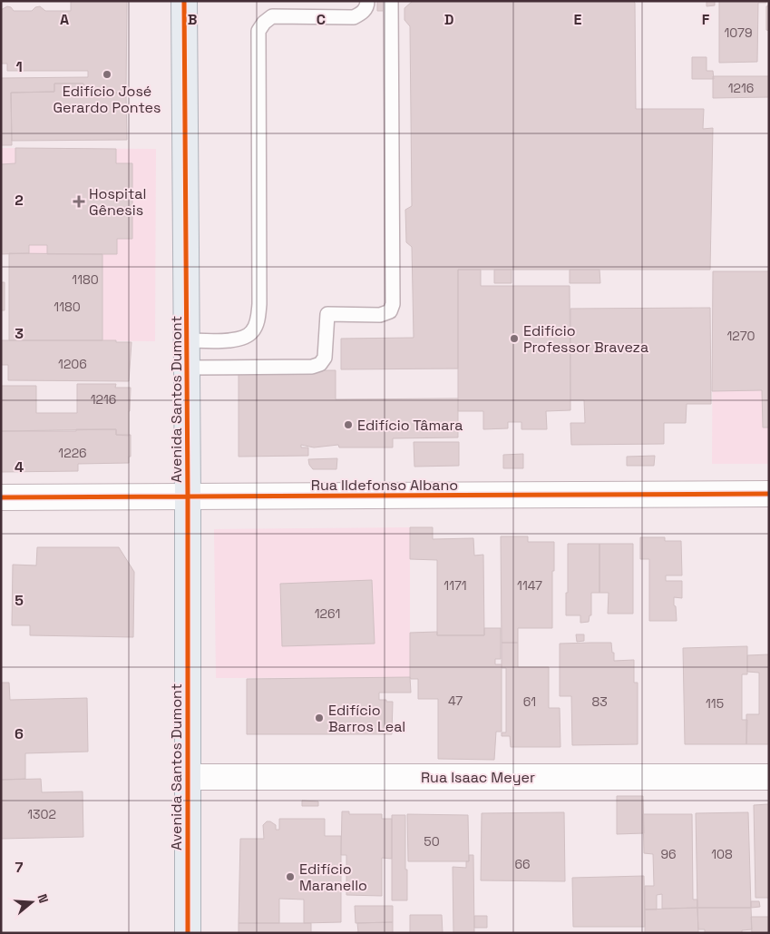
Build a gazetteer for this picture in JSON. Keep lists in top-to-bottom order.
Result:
{
  "streets": {
    "main road": ["Avenida Santos Dumont"],
    "street": ["Rua Ildefonso Albano", "Rua Isaac Meyer"]
  },
  "crossings": [
    ["Avenida Santos Dumont", "Rua Ildefonso Albano"],
    ["Avenida Santos Dumont", "Rua Isaac Meyer"]
  ],
  "places": {
    "other": [
      "Edifício José Gerardo Pontes",
      "Edifício Professor Braveza",
      "Edifício Tâmara",
      "Edifício Barros Leal",
      "Edifício Maranello"
    ],
    "health": ["Hospital Gênesis"]
  },
  "house_numbers": [
    "1079",
    "1216",
    "1180",
    "1180",
    "1270",
    "1206",
    "1216",
    "1226",
    "1171",
    "1147",
    "1261",
    "47",
    "61",
    "83",
    "115",
    "1302",
    "50",
    "96",
    "108",
    "66"
  ],
  "north": "right",
  "grid": {
    "columns": [
      "A",
      "B",
      "C",
      "D",
      "E",
      "F"
    ],
    "rows": [
      "1",
      "2",
      "3",
      "4",
      "5",
      "6",
      "7"
    ]
  }
}
